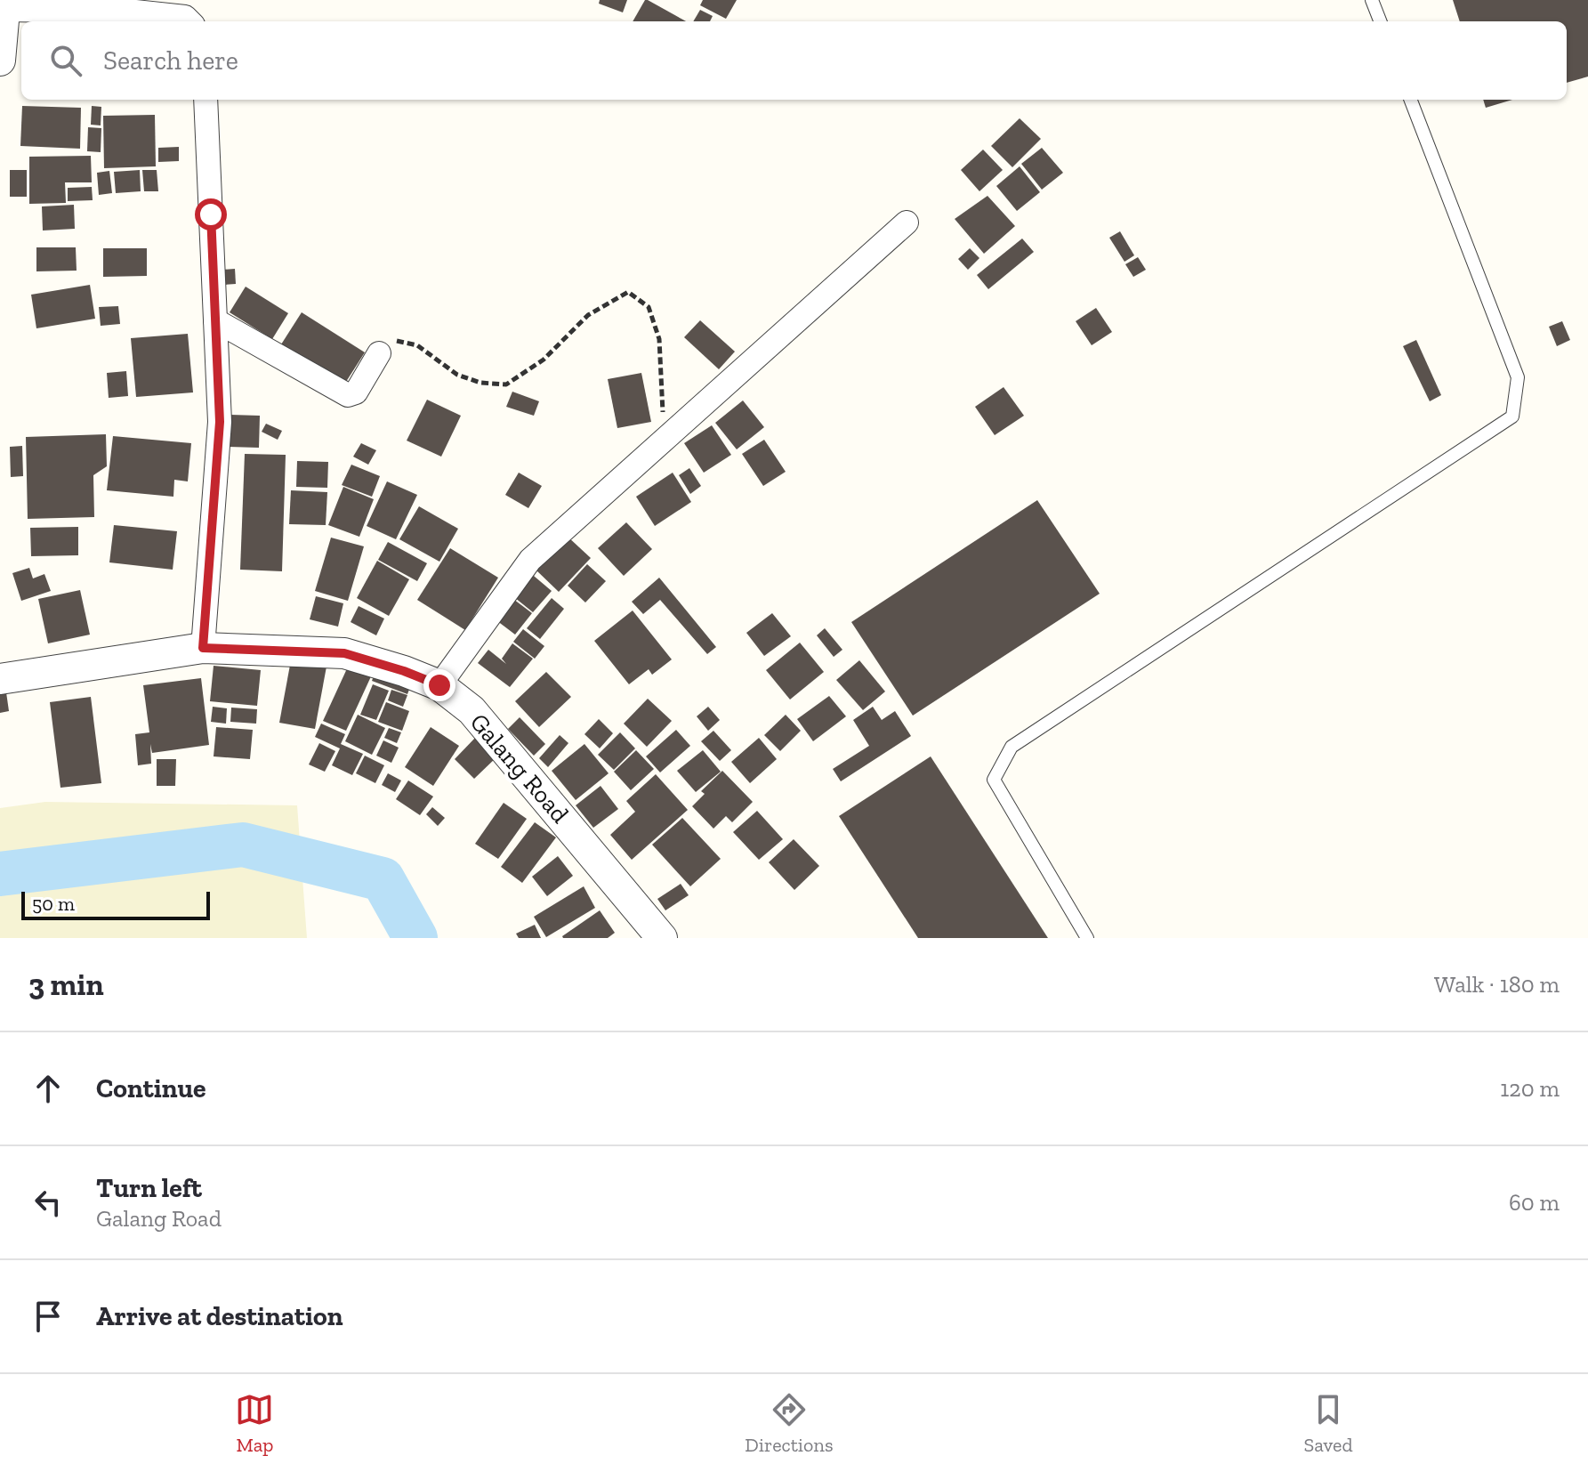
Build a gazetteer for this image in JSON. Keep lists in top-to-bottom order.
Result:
{
  "streets": {
    "street": ["Galang Road"]
  },
  "scale_bar": "50 m",
  "page": {
    "search": "Search here",
    "scale": "50 m",
    "heading": ["3 min", "Walk · 180 m"],
    "list": [
      ["Continue", "120 m"],
      ["Turn left", "Galang Road", "60 m"],
      "Arrive at destination"
    ],
    "nav": ["Map", "Directions", "Saved"]
  }
}
